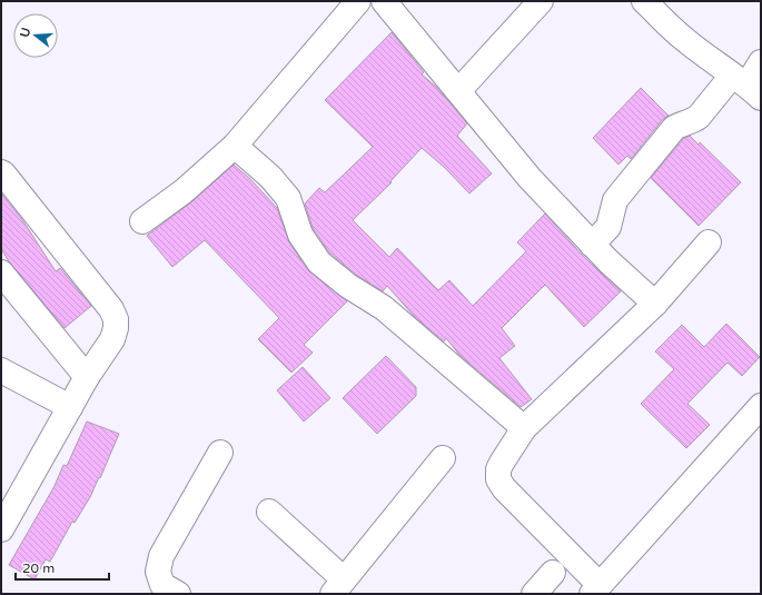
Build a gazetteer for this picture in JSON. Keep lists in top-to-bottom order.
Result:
{
  "scale_bar": "20 m",
  "north": "left"
}
